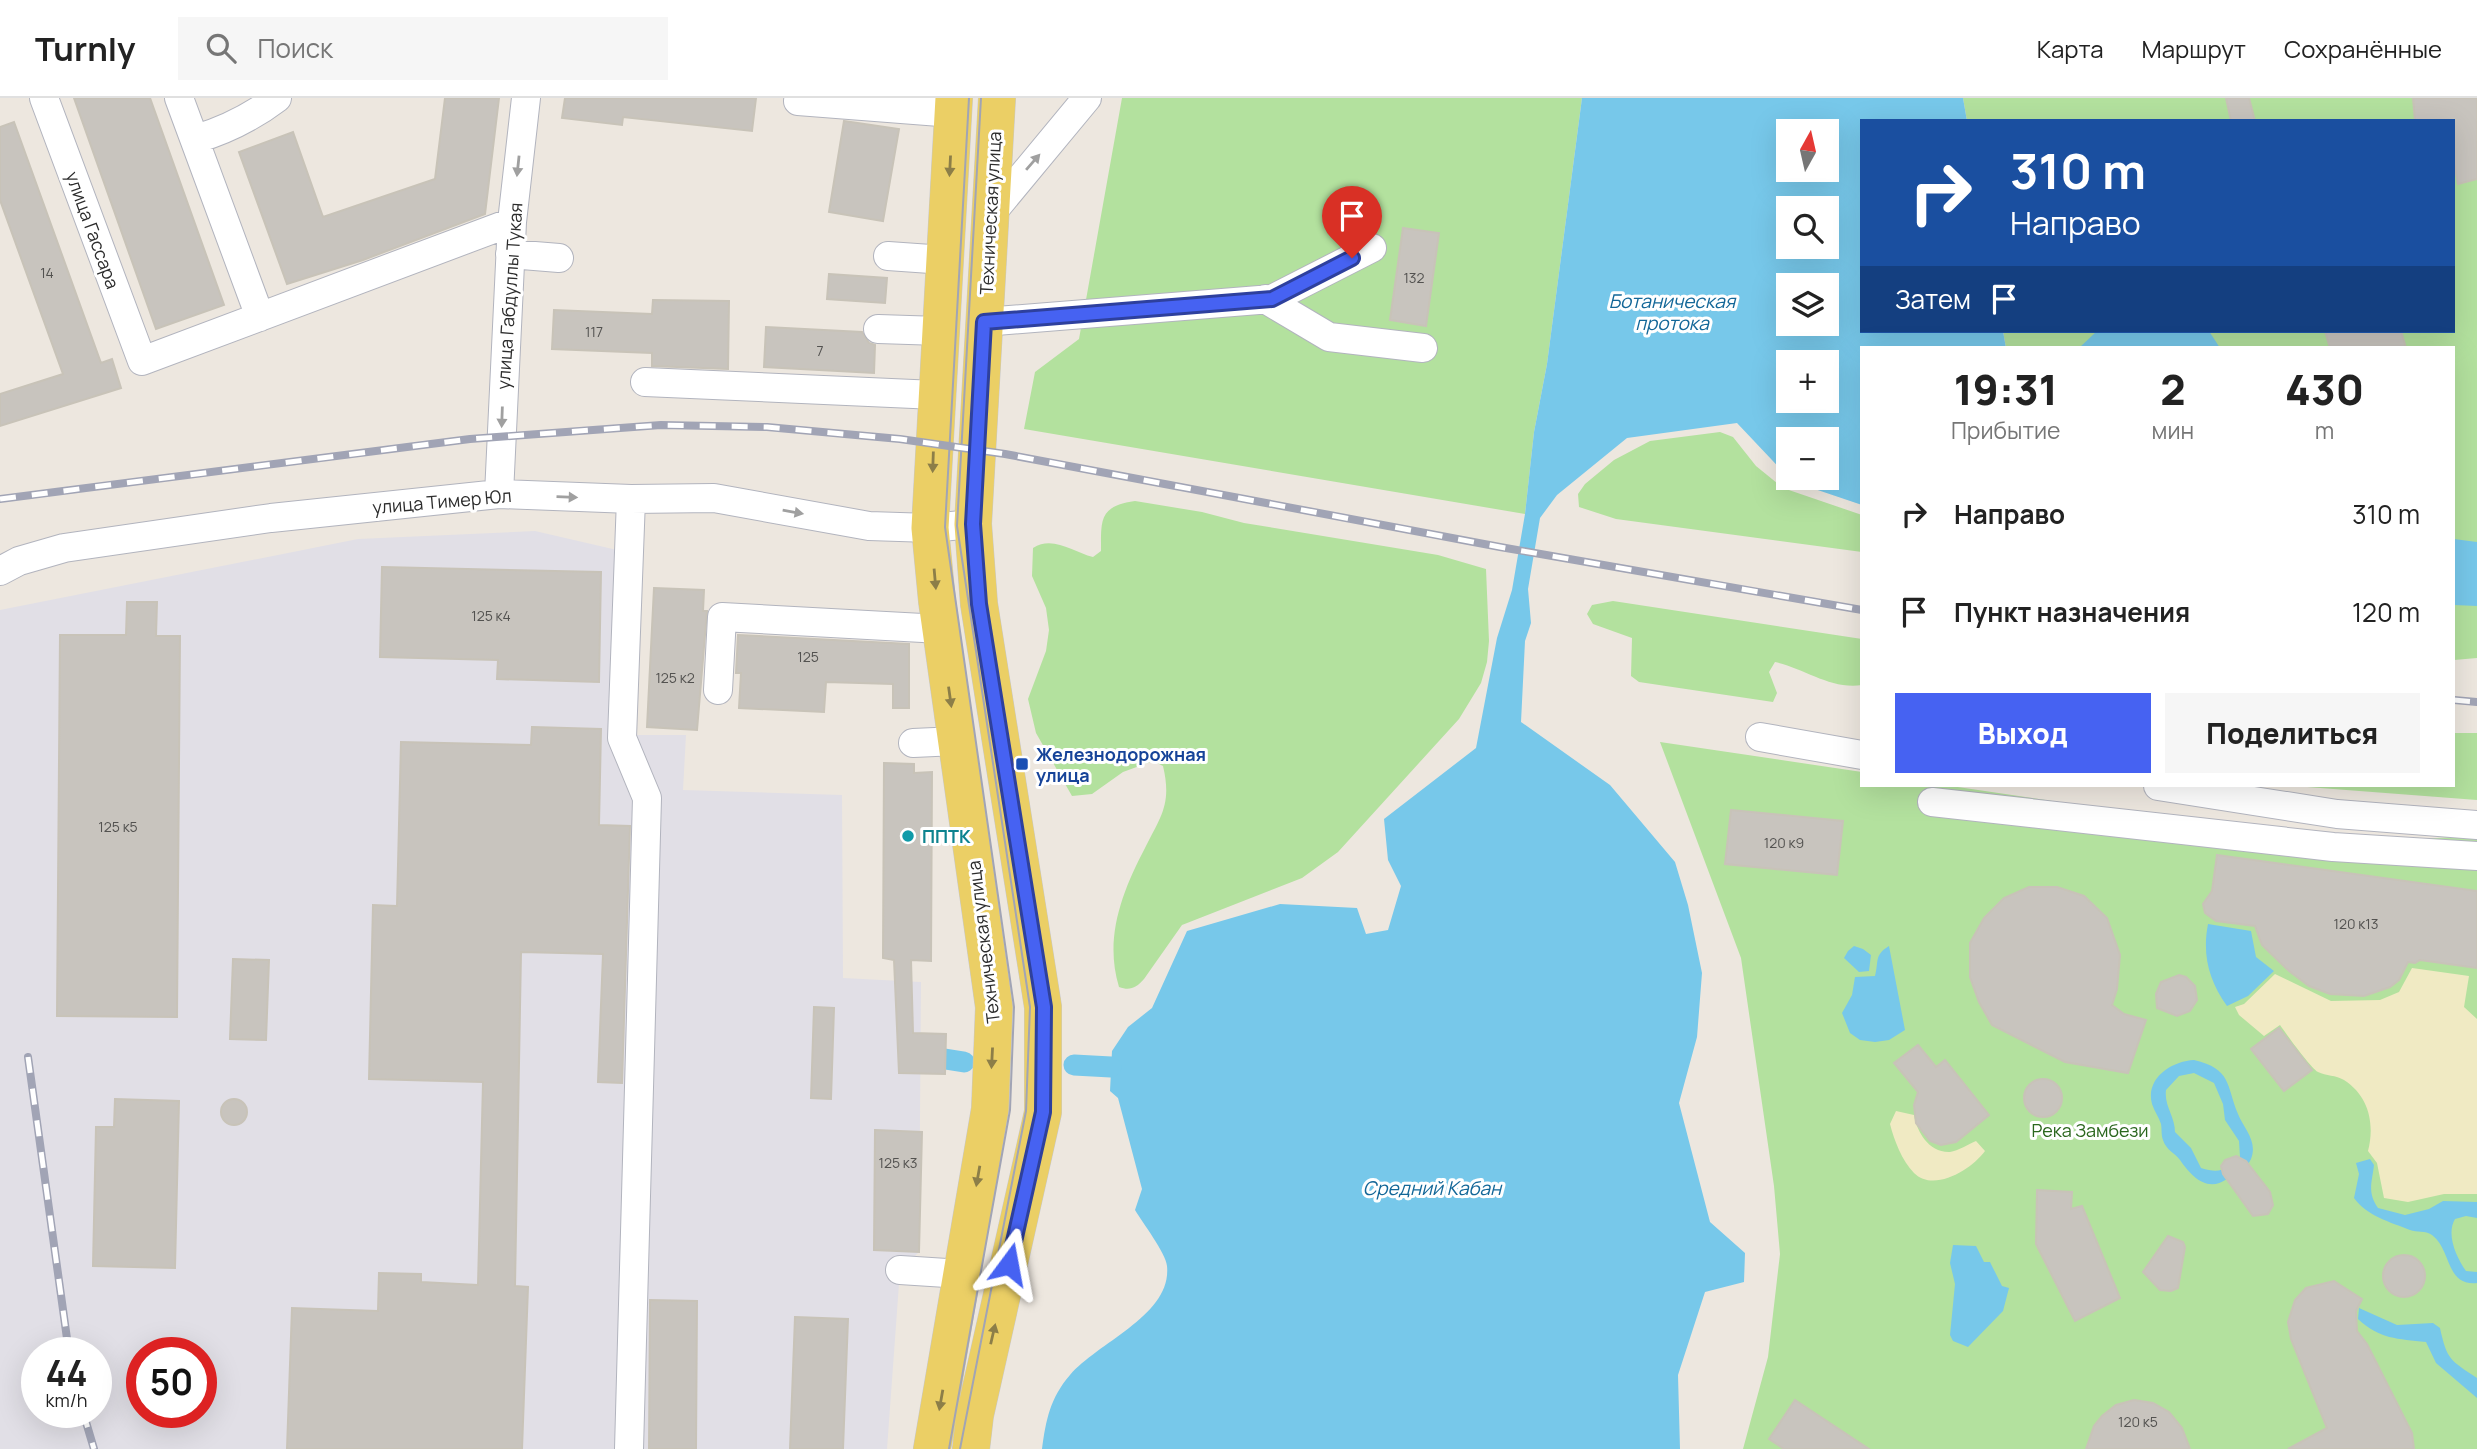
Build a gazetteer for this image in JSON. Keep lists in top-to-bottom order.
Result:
{
  "streets": {
    "main road": ["Техническая улица"],
    "street": ["улица Гассара", "улица Габдуллы Тукая", "улица Тимер Юл"]
  },
  "crossings": [
    ["Техническая улица", "улица Тимер Юл"],
    ["улица Габдуллы Тукая", "улица Тимер Юл"]
  ],
  "one_way": ["улица Габдуллы Тукая"],
  "water": ["Ботаническая протока", "Средний Кабан"],
  "parks": ["Река Замбези"],
  "places": {
    "transit": ["Железнодорожная улица"],
    "other": ["ППТК"]
  },
  "house_numbers": [
    "14",
    "132",
    "117",
    "7",
    "125 к4",
    "125",
    "125 к2",
    "125 к5",
    "120 к9",
    "120 к13",
    "125 к3",
    "120 к5"
  ],
  "north": "top",
  "page": {
    "header": "Turnly",
    "search": "Поиск",
    "nav": ["Карта", "Маршрут", "Сохранённые"],
    "map_buttons": ["+", "−"],
    "turn": ["310 m", "Направо"],
    "then": "Затем",
    "eta": [
      "19:31",
      "Прибытие",
      "2",
      "мин",
      "430",
      "m"
    ],
    "list": [
      {
        "name": "Направо",
        "value": "310 m"
      },
      {
        "name": "Пункт назначения",
        "value": "120 m"
      }
    ],
    "buttons": ["Выход", "Поделиться"],
    "speed": "44 km/h",
    "limit": "50"
  }
}
